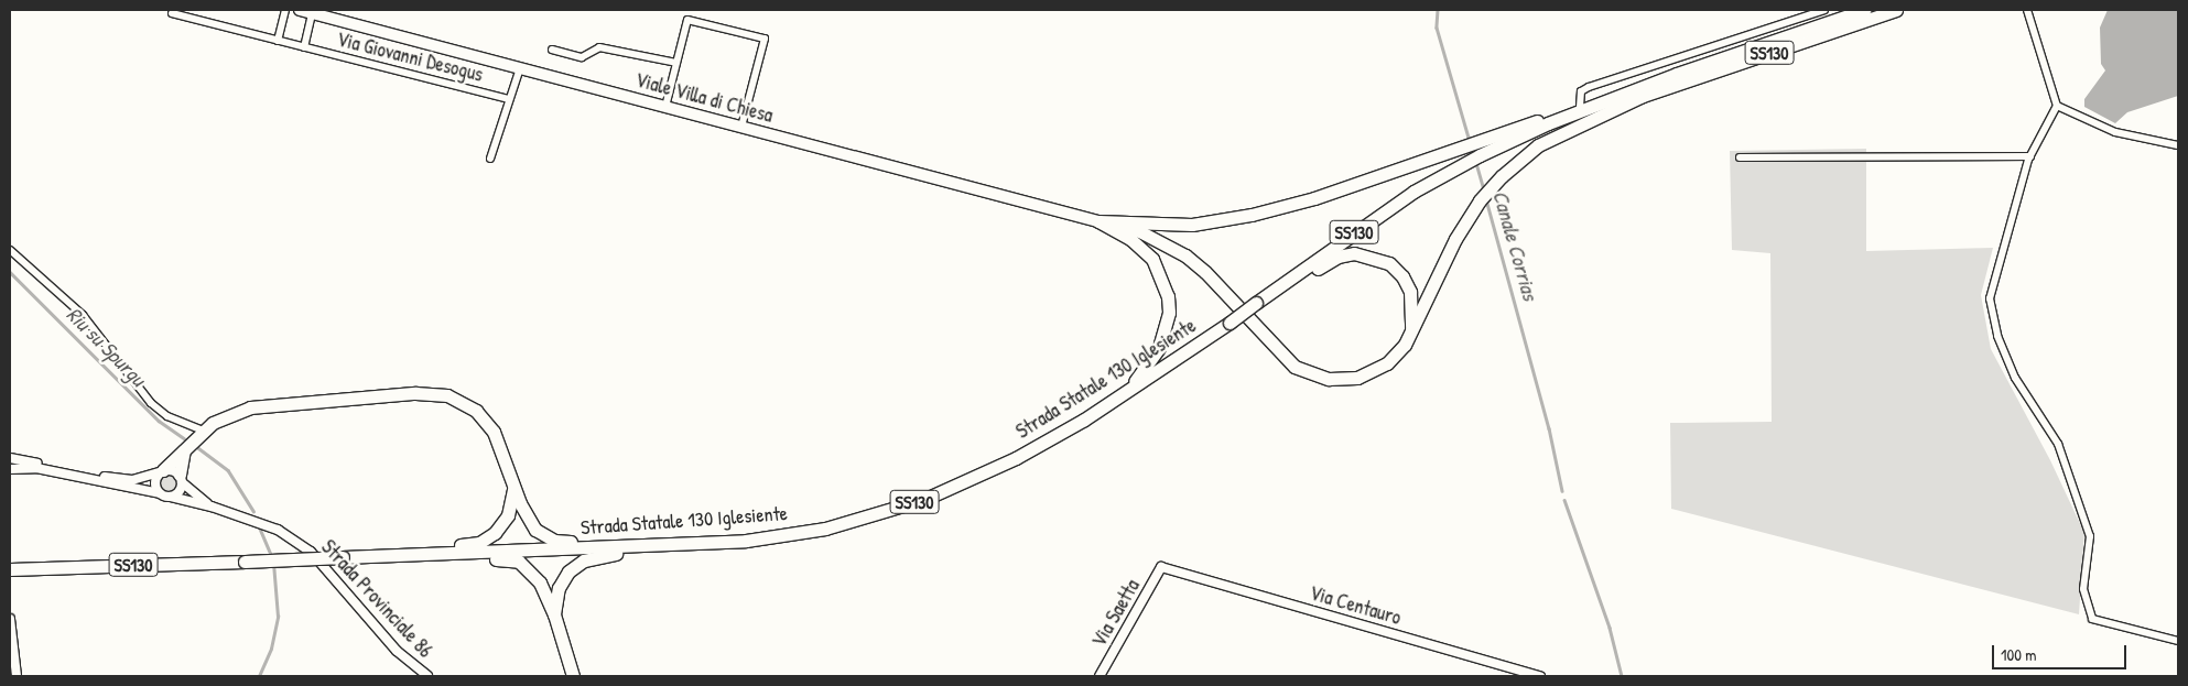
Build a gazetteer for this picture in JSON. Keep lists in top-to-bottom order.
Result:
{
  "streets": {
    "highway": ["SS130", "Strada Statale 130 Iglesiente"],
    "main road": ["Viale Villa di Chiesa"],
    "street": [
      "Via Giovanni Desogus",
      "Strada Provinciale 86",
      "Via Centauro",
      "Via Saetta"
    ]
  },
  "crossings": [
    ["Via Centauro", "Via Saetta"]
  ],
  "water": ["Canale Corrias", "Riu su Spurgu"],
  "scale_bar": "100 m"
}
